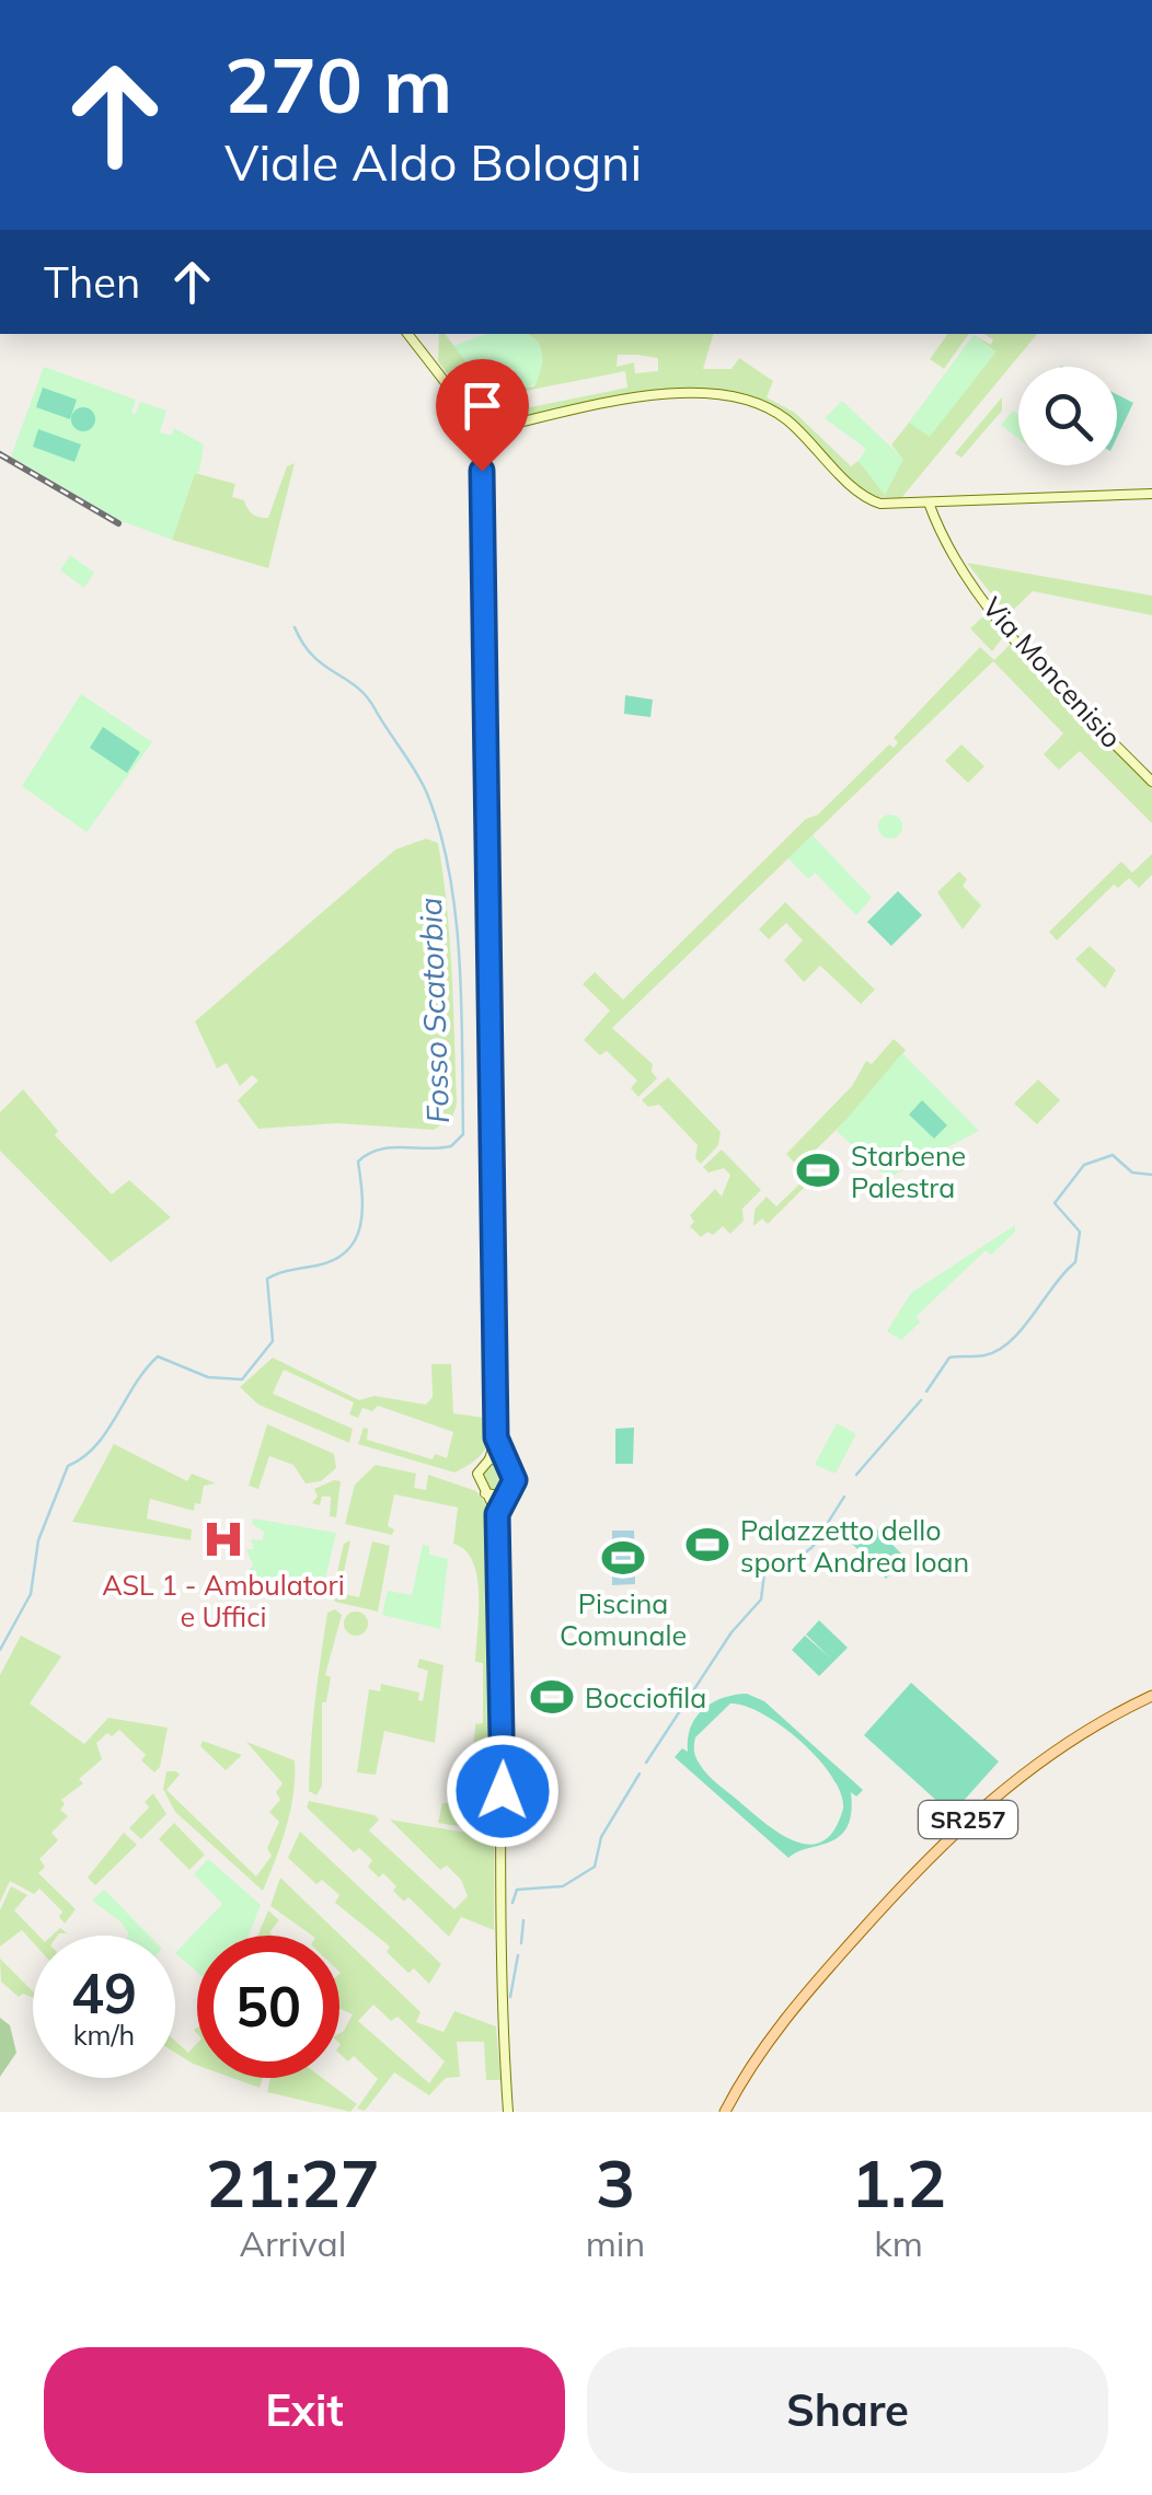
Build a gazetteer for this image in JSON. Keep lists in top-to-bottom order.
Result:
{
  "streets": {
    "main road": ["Via Moncenisio", "SR257"]
  },
  "water": ["Fosso Scatorbia"],
  "places": {
    "sports": [
      "Starbene Palestra",
      "Palazzetto dello sport Andrea Ioan",
      "Piscina Comunale",
      "Bocciofila"
    ],
    "hospital": ["ASL 1 - Ambulatori e Uffici"]
  },
  "page": {
    "turn": ["270 m", "Viale Aldo Bologni"],
    "then": "Then",
    "speed": "49 km/h",
    "limit": "50",
    "eta": [
      "21:27",
      "Arrival",
      "3",
      "min",
      "1.2",
      "km"
    ],
    "buttons": ["Exit", "Share"]
  }
}
